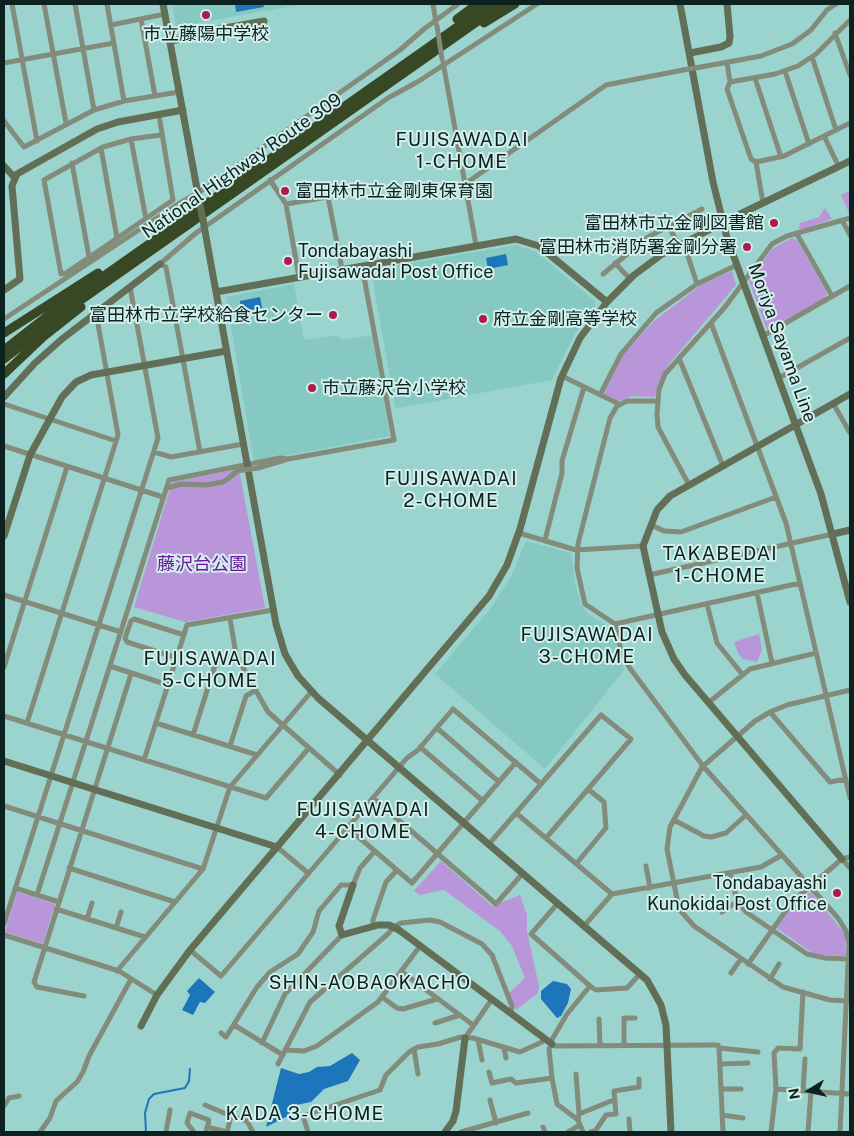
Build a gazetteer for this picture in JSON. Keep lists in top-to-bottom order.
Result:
{
  "streets": {
    "highway": ["National Highway Route 309"],
    "street": ["Moriya Sayama Line"]
  },
  "districts": [
    "FUJISAWADAI 1-CHOME",
    "FUJISAWADAI 2-CHOME",
    "TAKABEDAI 1-CHOME",
    "FUJISAWADAI 3-CHOME",
    "FUJISAWADAI 5-CHOME",
    "FUJISAWADAI 4-CHOME",
    "SHIN-AOBAOKACHO",
    "KADA 3-CHOME"
  ],
  "parks": ["藤沢台公園"],
  "places": [
    "市立藤陽中学校",
    "富田林市立金剛東保育園",
    "富田林市立金剛図書館",
    "富田林市消防署金剛分署",
    "Tondabayashi Fujisawadai Post Office",
    "富田林市立学校給食センター",
    "府立金剛高等学校",
    "市立藤沢台小学校",
    "Tondabayashi Kunokidai Post Office"
  ],
  "north": "left"
}
